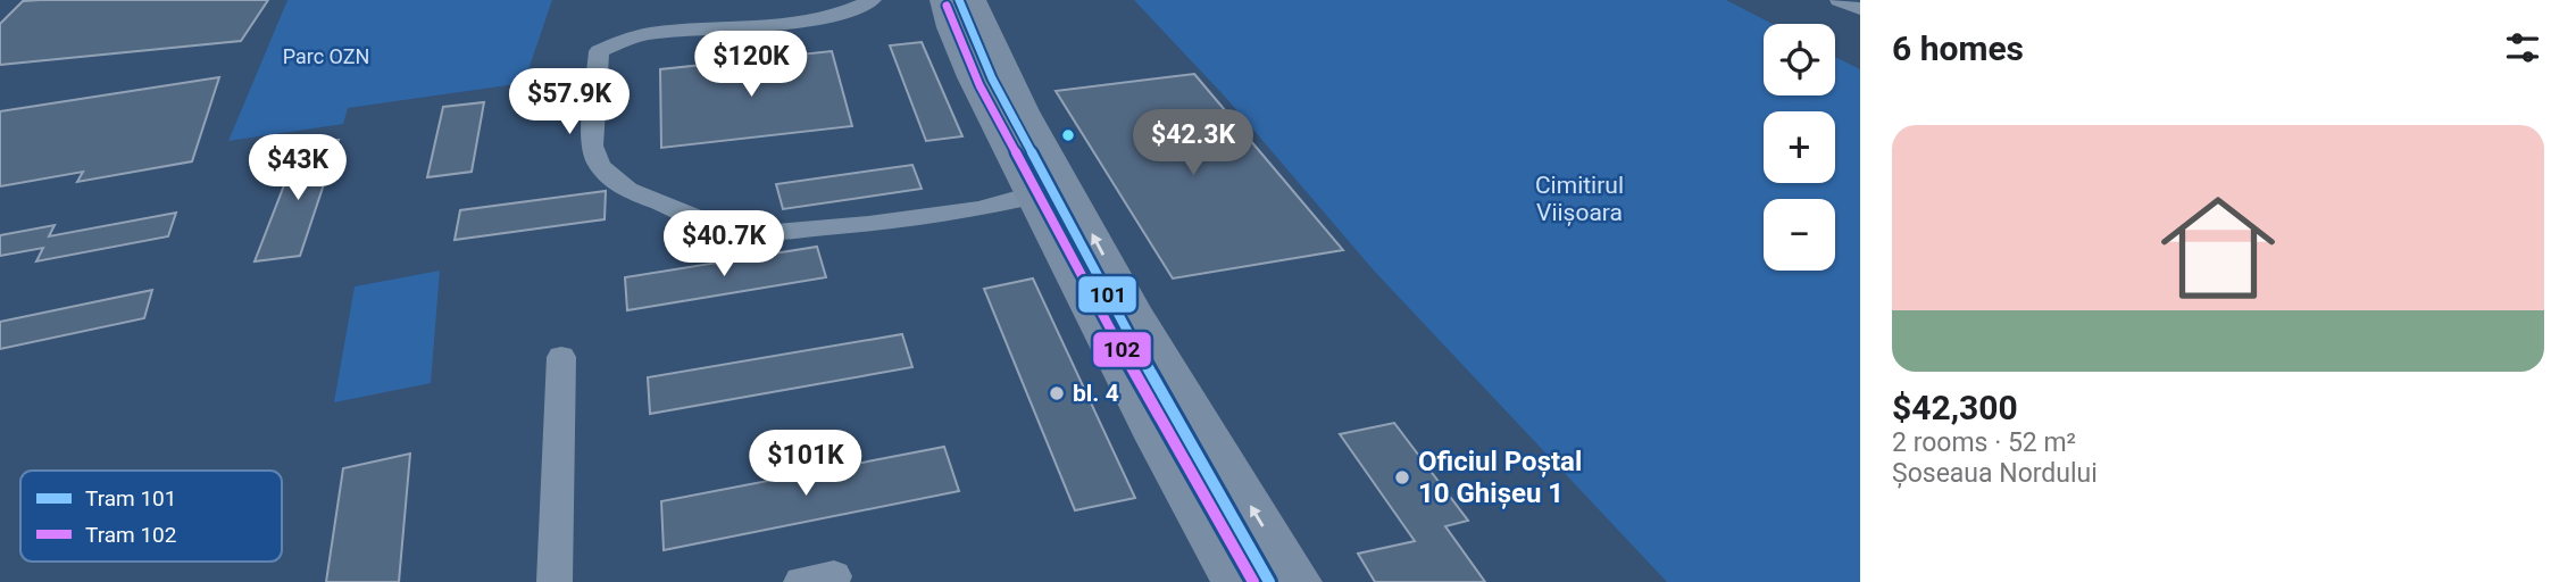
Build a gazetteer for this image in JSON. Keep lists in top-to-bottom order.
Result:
{
  "parks": ["Parc OZN", "Cimitirul Viișoara"],
  "places": ["bl. 4", "Oficiul Poștal 10 Ghișeu 1"],
  "lines": ["tram line 101", "tram line 102"],
  "legend": ["Tram 101", "Tram 102"],
  "page": {
    "heading": "6 homes",
    "map_buttons": ["+", "−"],
    "price": [
      "$120K",
      "$57.9K",
      "$42.3K",
      "$43K",
      "$40.7K",
      "$101K"
    ],
    "list": [
      {
        "name": "$42,300",
        "note": "2 rooms · 52 m² · Șoseaua Nordului"
      }
    ]
  }
}
